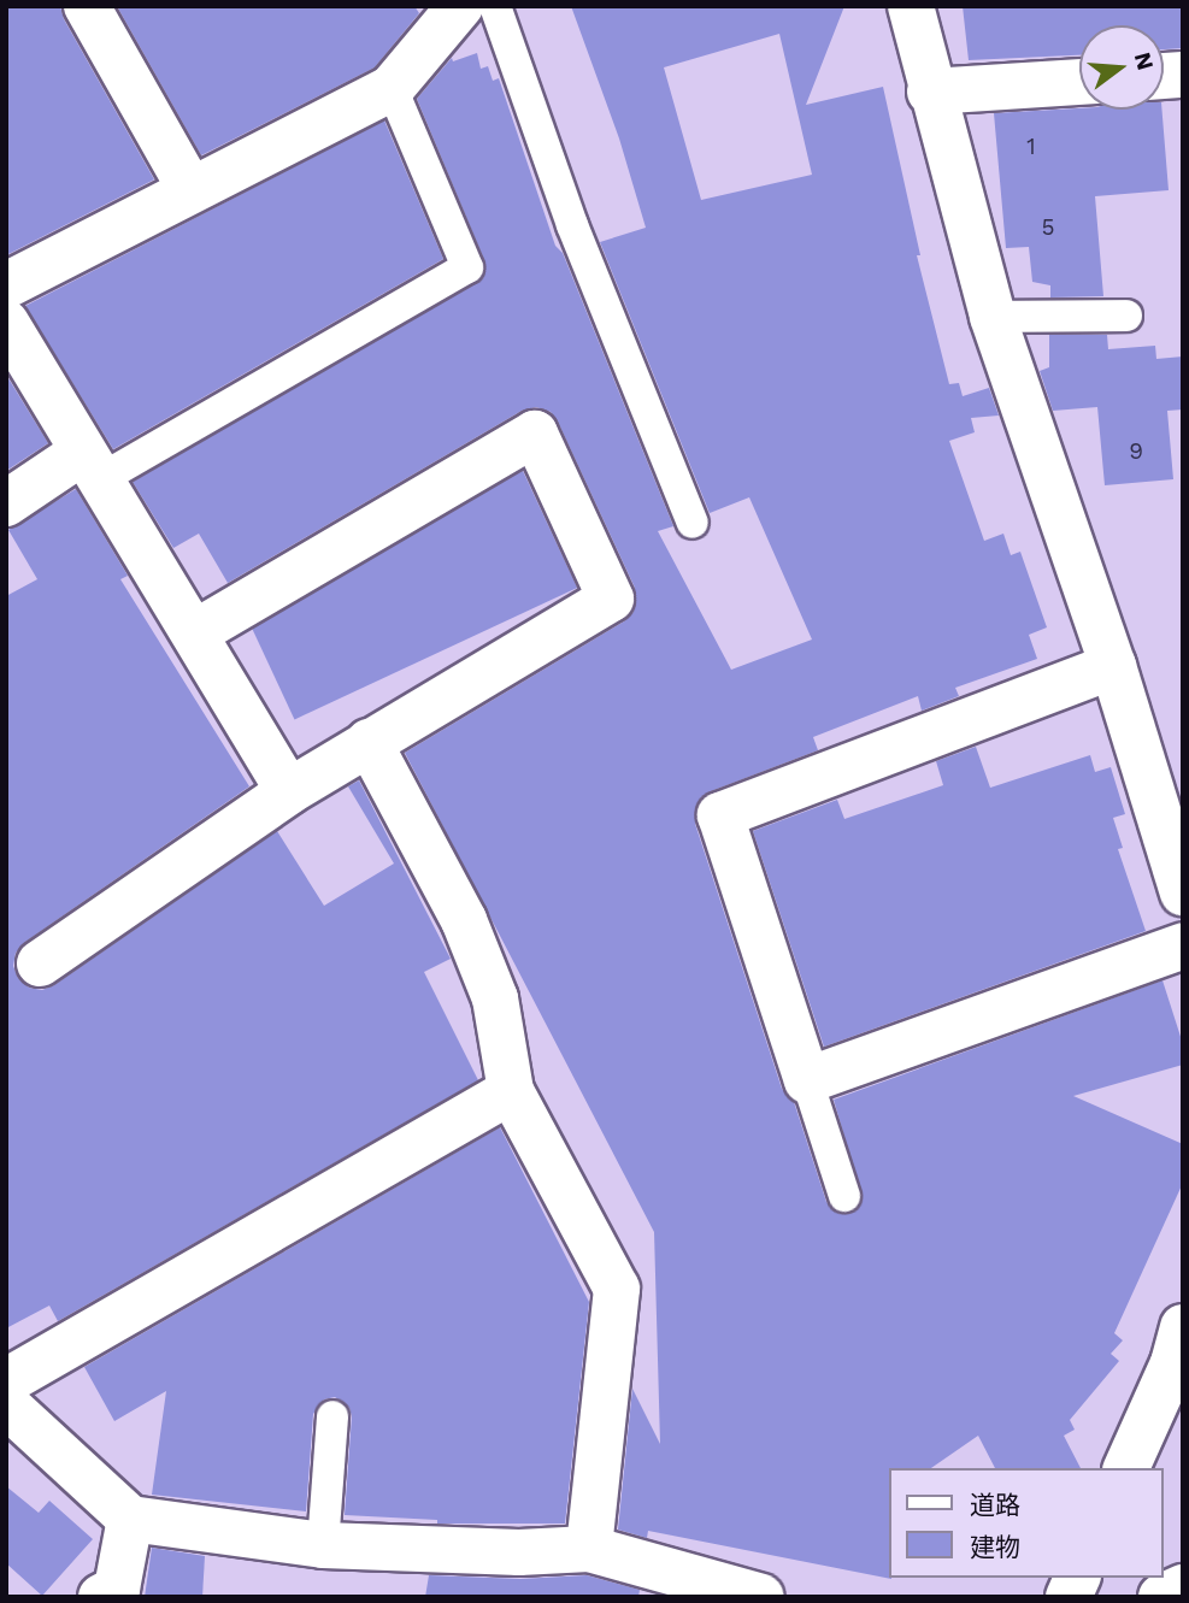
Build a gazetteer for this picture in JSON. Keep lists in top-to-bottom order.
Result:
{
  "house_numbers": ["1", "5", "9"],
  "legend": ["道路", "建物"],
  "north": "right"
}
